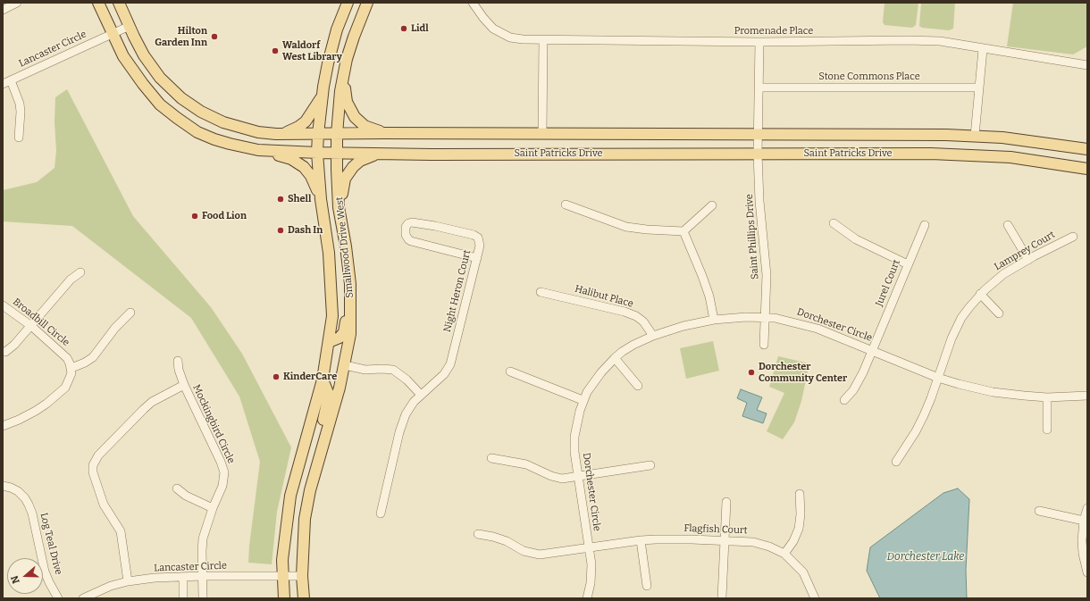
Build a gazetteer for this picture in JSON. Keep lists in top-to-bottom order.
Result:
{
  "streets": {
    "main road": ["Saint Patricks Drive", "Smallwood Drive West"],
    "street": [
      "Promenade Place",
      "Lancaster Circle",
      "Stone Commons Place",
      "Saint Phillips Drive",
      "Lamprey Court",
      "Jurel Court",
      "Night Heron Court",
      "Halibut Place",
      "Broadbill Circle",
      "Dorchester Circle",
      "Mockingbird Circle",
      "Flagfish Court",
      "Log Teal Drive"
    ]
  },
  "crossings": [
    ["Promenade Place", "Saint Phillips Drive"],
    ["Lancaster Circle", "Saint Patricks Drive"],
    ["Lancaster Circle", "Smallwood Drive West"],
    ["Lancaster Circle", "Mockingbird Circle"],
    ["Stone Commons Place", "Saint Phillips Drive"],
    ["Saint Patricks Drive", "Saint Phillips Drive"],
    ["Saint Patricks Drive", "Smallwood Drive West"],
    ["Saint Phillips Drive", "Dorchester Circle"],
    ["Lamprey Court", "Dorchester Circle"],
    ["Jurel Court", "Dorchester Circle"],
    ["Halibut Place", "Dorchester Circle"],
    ["Dorchester Circle", "Flagfish Court"]
  ],
  "water": ["Dorchester Lake"],
  "places": [
    "Lidl",
    "Hilton Garden Inn",
    "Waldorf West Library",
    "Shell",
    "Food Lion",
    "Dash In",
    "Dorchester Community Center",
    "KinderCare"
  ],
  "north": "left"
}
